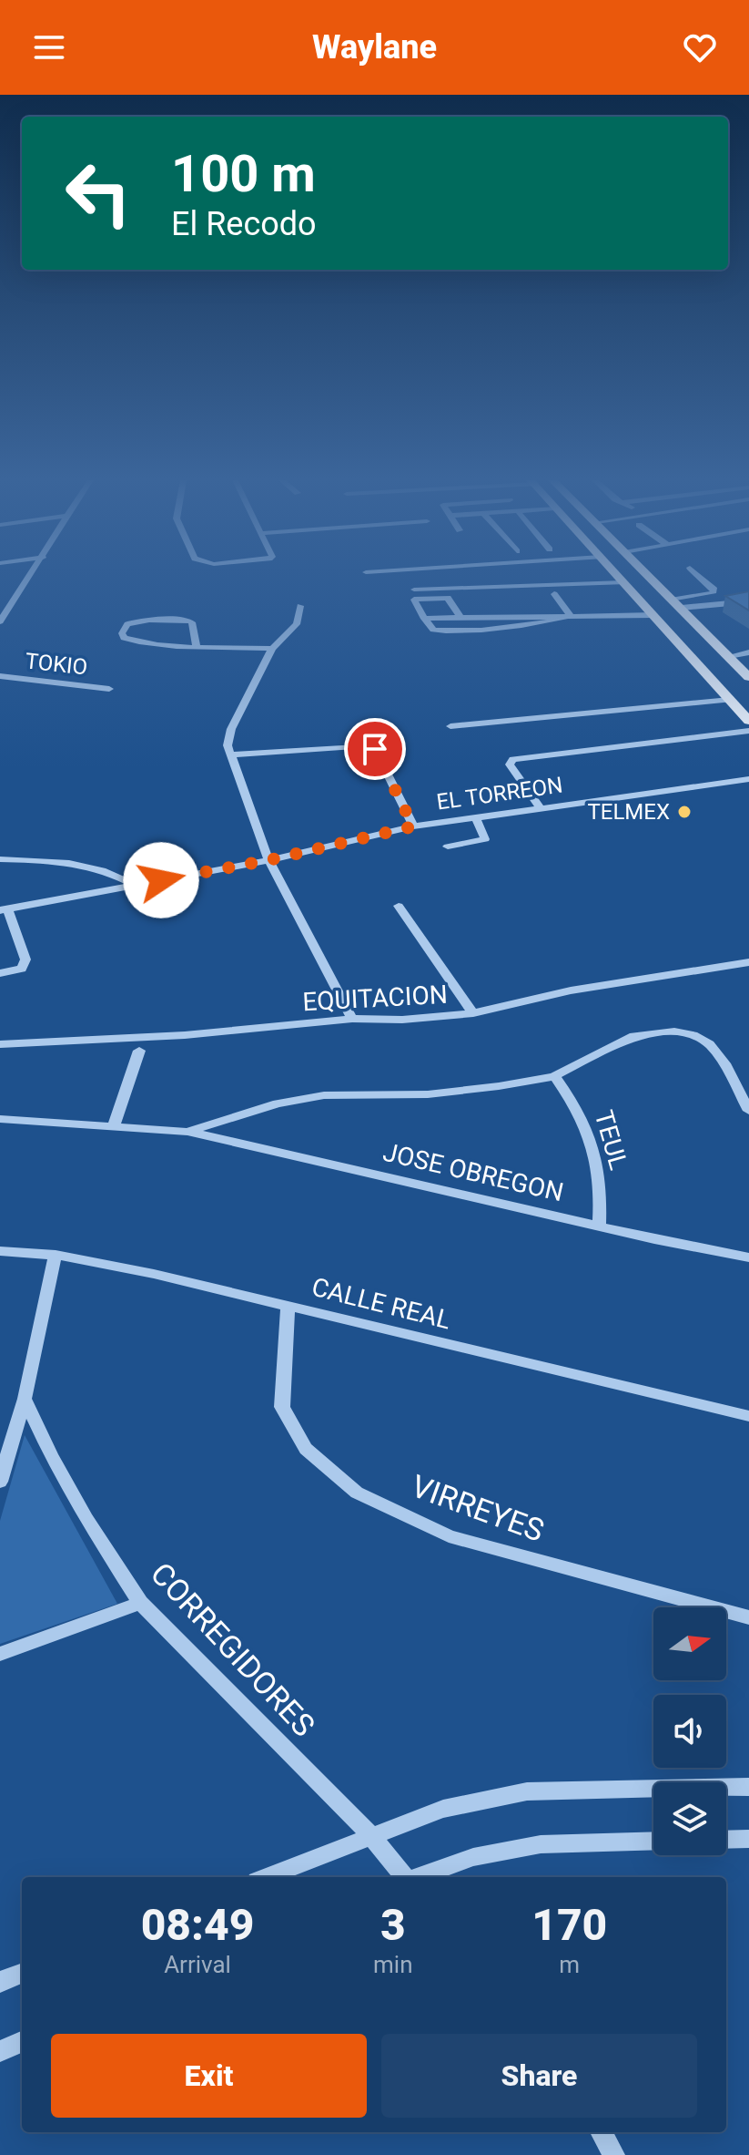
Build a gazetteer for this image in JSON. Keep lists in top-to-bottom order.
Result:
{
  "streets": {
    "street": [
      "TOKIO",
      "EL TORREON",
      "EQUITACION",
      "TEUL",
      "JOSE OBREGON",
      "CALLE REAL",
      "VIRREYES",
      "CORREGIDORES"
    ]
  },
  "crossings": [
    ["TEUL", "JOSE OBREGON"],
    ["CALLE REAL", "VIRREYES"]
  ],
  "places": ["TELMEX"],
  "north": "right",
  "page": {
    "header": "Waylane",
    "turn": ["100 m", "El Recodo"],
    "eta": [
      "08:49",
      "Arrival",
      "3",
      "min",
      "170",
      "m"
    ],
    "buttons": ["Exit", "Share"]
  }
}
